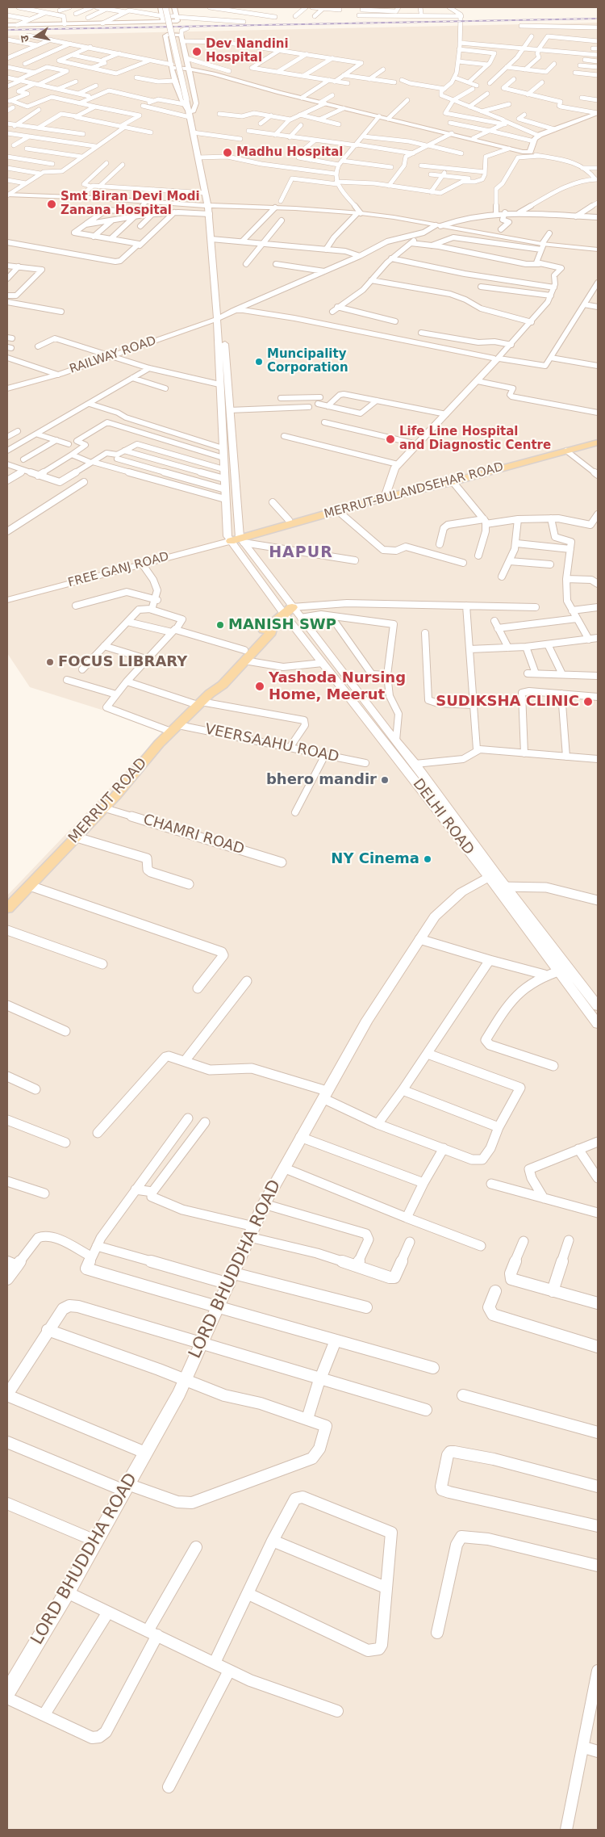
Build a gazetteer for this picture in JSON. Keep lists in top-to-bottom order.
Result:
{
  "streets": {
    "main road": ["MERRUT-BULANDSEHAR ROAD", "MERRUT ROAD"],
    "street": [
      "RAILWAY ROAD",
      "FREE GANJ ROAD",
      "VEERSAAHU ROAD",
      "DELHI ROAD",
      "CHAMRI ROAD",
      "LORD BHUDDHA ROAD"
    ]
  },
  "crossings": [
    ["MERRUT-BULANDSEHAR ROAD", "FREE GANJ ROAD"],
    ["VEERSAAHU ROAD", "MERRUT ROAD"],
    ["MERRUT ROAD", "DELHI ROAD"],
    ["MERRUT ROAD", "CHAMRI ROAD"],
    ["DELHI ROAD", "LORD BHUDDHA ROAD"]
  ],
  "districts": ["HAPUR"],
  "places": [
    "Dev Nandini Hospital",
    "Madhu Hospital",
    "Smt Biran Devi Modi Zanana Hospital",
    "Muncipality Corporation",
    "Life Line Hospital and Diagnostic Centre",
    "MANISH SWP",
    "FOCUS LIBRARY",
    "Yashoda Nursing Home, Meerut",
    "SUDIKSHA CLINIC",
    "bhero mandir",
    "NY Cinema"
  ],
  "north": "left"
}
